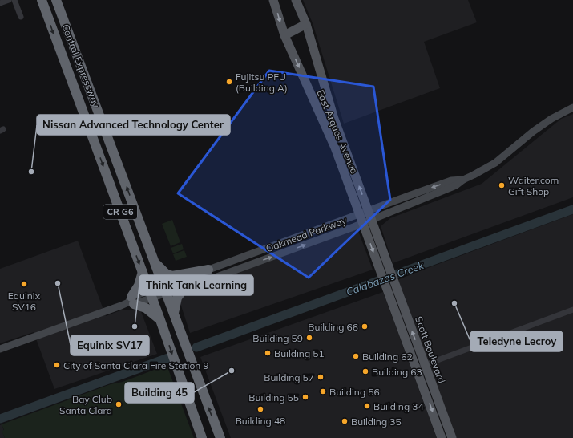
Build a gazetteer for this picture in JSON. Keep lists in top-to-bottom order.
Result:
{
  "streets": {
    "highway": ["Central Expressway", "CR G6"],
    "main road": ["East Arques Avenue", "Oakmead Parkway", "Scott Boulevard"]
  },
  "crossings": [
    ["Central Expressway", "Oakmead Parkway"],
    ["East Arques Avenue", "Oakmead Parkway"],
    ["East Arques Avenue", "Scott Boulevard"]
  ],
  "water": ["Calabazas Creek"],
  "places": [
    "Fujitsu PFU (Building A)",
    "Nissan Advanced Technology Center",
    "Waiter.com Gift Shop",
    "Equinix SV17",
    "Equinix SV16",
    "Teledyne Lecroy",
    "Think Tank Learning",
    "Building 66",
    "Building 59",
    "Building 51",
    "Building 62",
    "City of Santa Clara Fire Station 9",
    "Building 45",
    "Building 63",
    "Building 57",
    "Building 56",
    "Building 55",
    "Bay Club Santa Clara",
    "Building 34",
    "Building 48",
    "Building 35"
  ]
}
